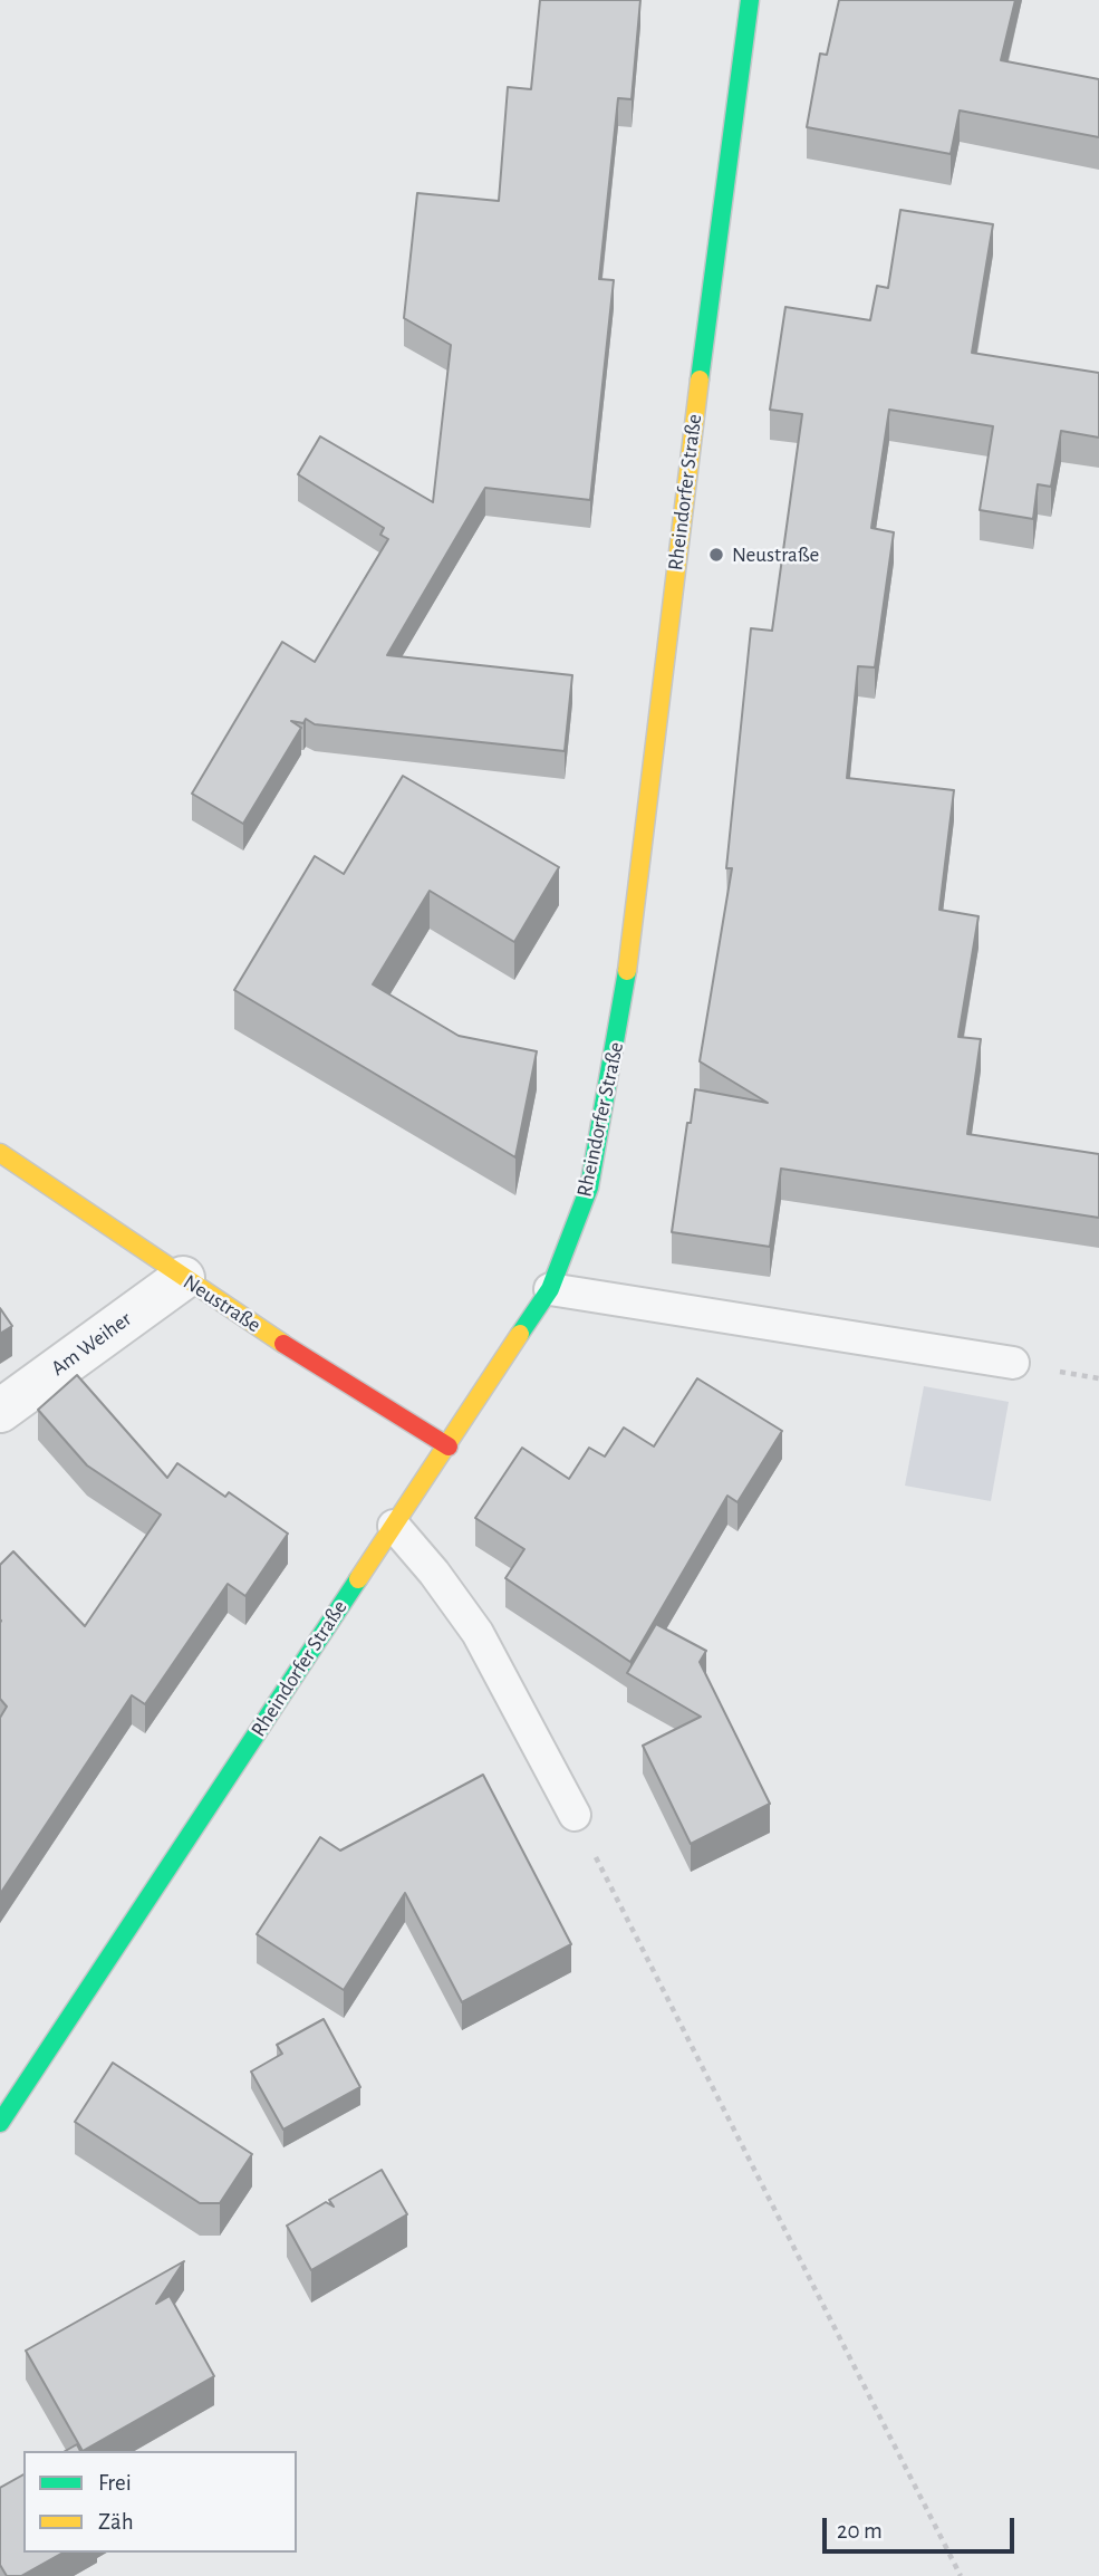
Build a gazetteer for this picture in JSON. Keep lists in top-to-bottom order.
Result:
{
  "streets": {
    "main road": ["Rheindorfer Straße", "Neustraße"],
    "street": ["Am Weiher"]
  },
  "crossings": [
    ["Rheindorfer Straße", "Neustraße"],
    ["Neustraße", "Am Weiher"]
  ],
  "places": ["Neustraße"],
  "legend": ["Frei", "Zäh"],
  "scale_bar": "20 m"
}
